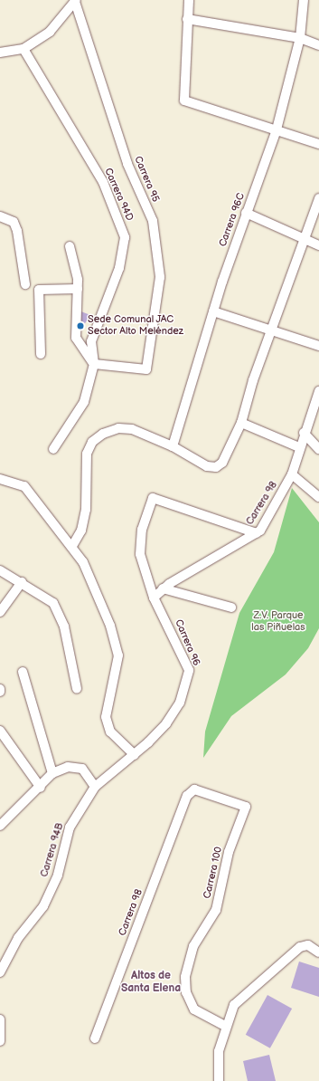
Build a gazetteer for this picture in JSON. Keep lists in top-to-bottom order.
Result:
{
  "streets": {
    "street": [
      "Carrera 95",
      "Carrera 94D",
      "Carrera 96C",
      "Carrera 98",
      "Carrera 96",
      "Carrera 94B",
      "Carrera 100"
    ]
  },
  "crossings": [
    ["Carrera 95", "Carrera 94D"],
    ["Carrera 98", "Carrera 96"],
    ["Carrera 98", "Carrera 100"],
    ["Carrera 96", "Carrera 94B"]
  ],
  "districts": ["Altos de Santa Elena"],
  "parks": ["Z.V. Parque las Piñuelas"],
  "places": ["Sede Comunal JAC Sector Alto Meléndez"]
}
